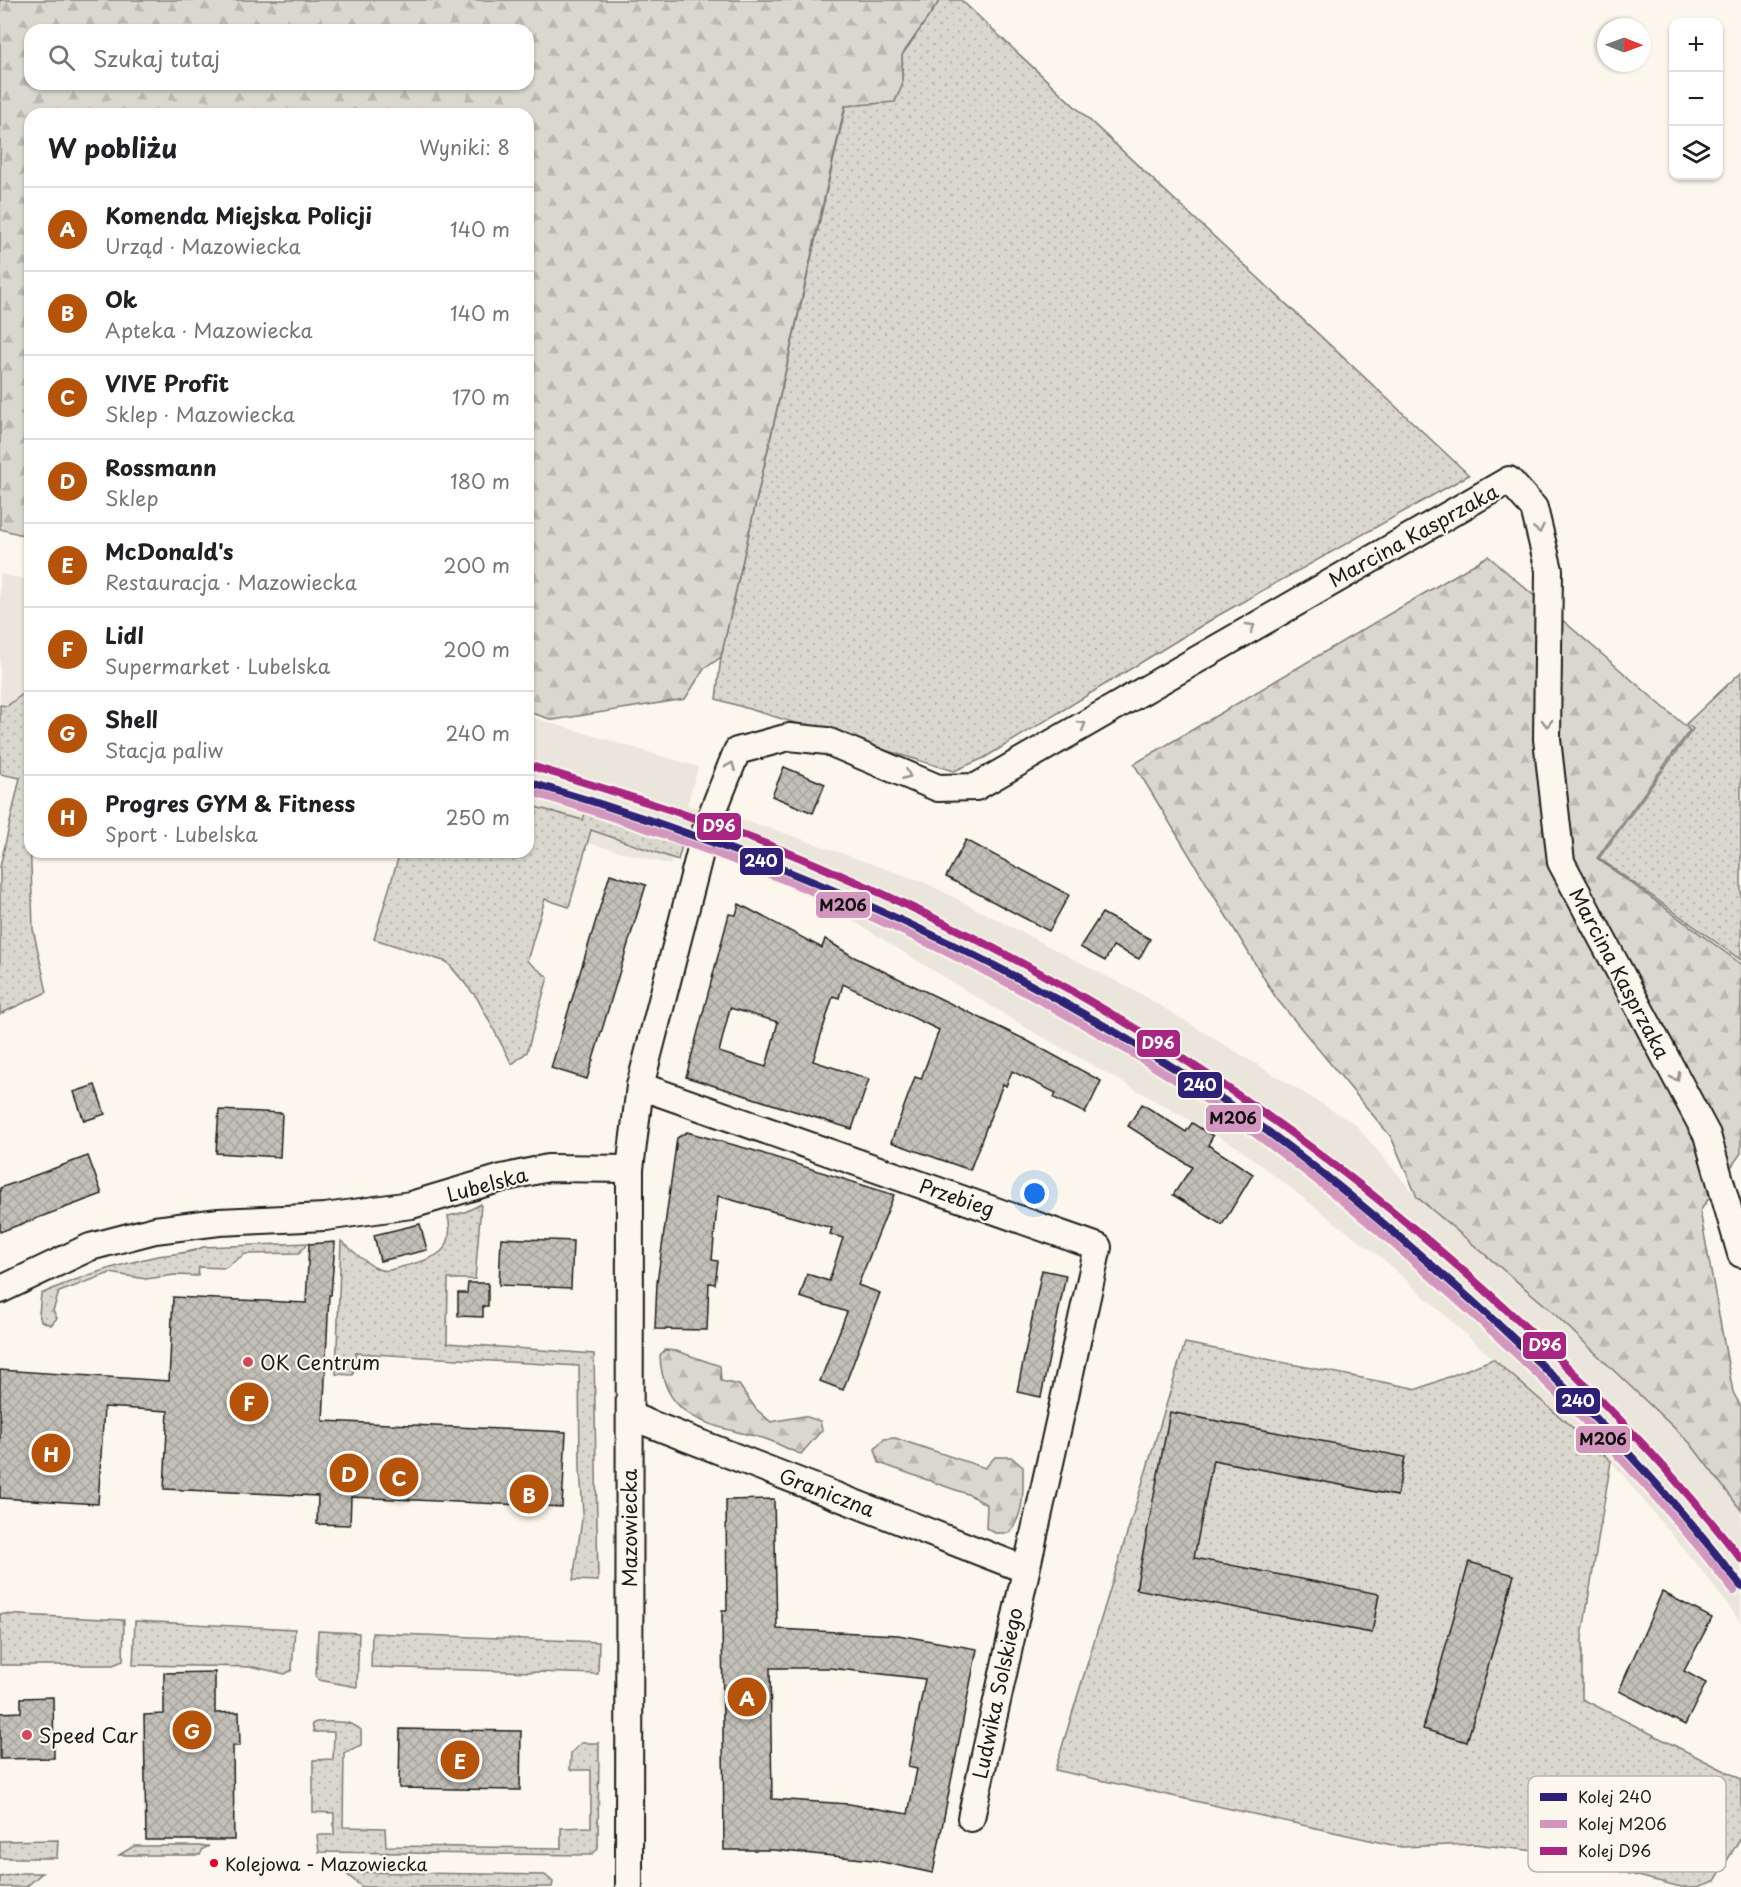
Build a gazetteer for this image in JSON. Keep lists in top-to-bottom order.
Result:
{
  "streets": {
    "street": [
      "Marcina Kasprzaka",
      "Lubelska",
      "Przebieg",
      "Graniczna",
      "Mazowiecka",
      "Ludwika Solskiego"
    ]
  },
  "crossings": [
    ["Marcina Kasprzaka", "Przebieg"],
    ["Lubelska", "Mazowiecka"],
    ["Przebieg", "Graniczna"],
    ["Przebieg", "Ludwika Solskiego"],
    ["Graniczna", "Mazowiecka"],
    ["Graniczna", "Ludwika Solskiego"]
  ],
  "places": ["OK Centrum", "Speed Car", "Kolejowa - Mazowiecka"],
  "lines": ["rail line D96", "rail line 240", "rail line M206"],
  "legend": ["Kolej 240", "Kolej M206", "Kolej D96"],
  "north": "right",
  "page": {
    "map_buttons": ["+", "−"],
    "search": "Szukaj tutaj",
    "heading": ["W pobliżu", "Wyniki: 8"],
    "list": [
      {
        "mark": "A",
        "name": "Komenda Miejska Policji",
        "note": "Urząd · Mazowiecka",
        "value": "140 m"
      },
      {
        "mark": "B",
        "name": "Ok",
        "note": "Apteka · Mazowiecka",
        "value": "140 m"
      },
      {
        "mark": "C",
        "name": "VIVE Profit",
        "note": "Sklep · Mazowiecka",
        "value": "170 m"
      },
      {
        "mark": "D",
        "name": "Rossmann",
        "note": "Sklep",
        "value": "180 m"
      },
      {
        "mark": "E",
        "name": "McDonald's",
        "note": "Restauracja · Mazowiecka",
        "value": "200 m"
      },
      {
        "mark": "F",
        "name": "Lidl",
        "note": "Supermarket · Lubelska",
        "value": "200 m"
      },
      {
        "mark": "G",
        "name": "Shell",
        "note": "Stacja paliw",
        "value": "240 m"
      },
      {
        "mark": "H",
        "name": "Progres GYM & Fitness",
        "note": "Sport · Lubelska",
        "value": "250 m"
      }
    ],
    "pins": [
      "F",
      "H",
      "D",
      "C",
      "B",
      "A",
      "G",
      "E"
    ]
  }
}
